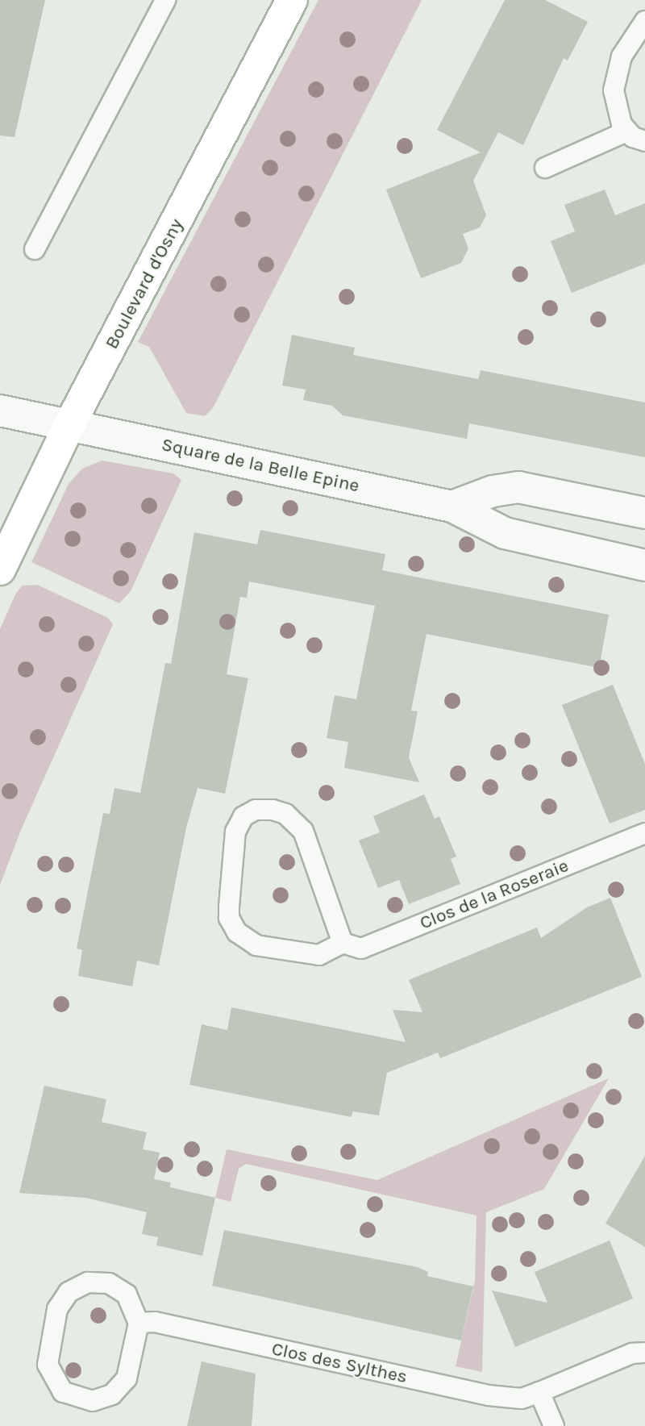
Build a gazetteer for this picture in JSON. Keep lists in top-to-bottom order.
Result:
{
  "streets": {
    "main road": ["Boulevard d'Osny"],
    "street": ["Square de la Belle Epine"],
    "lane": ["Clos de la Roseraie", "Clos des Sylthes"]
  },
  "crossings": [
    ["Boulevard d'Osny", "Square de la Belle Epine"]
  ]
}
